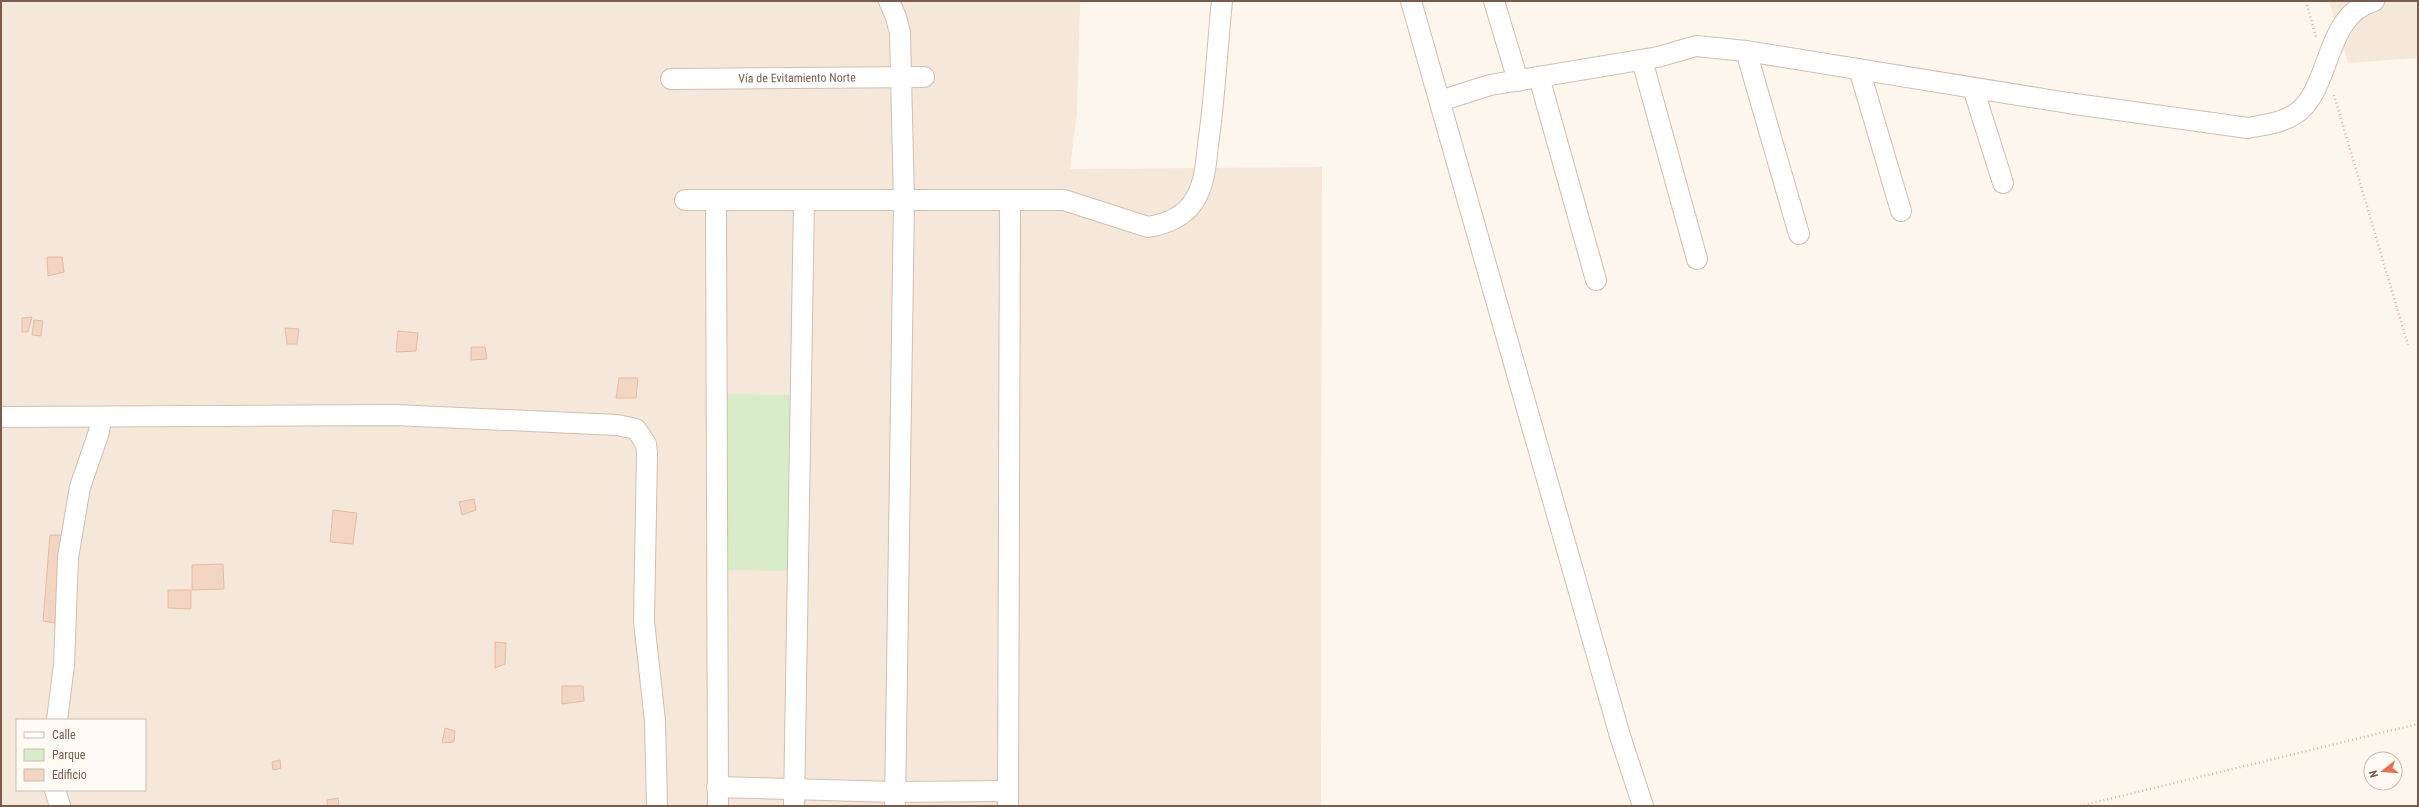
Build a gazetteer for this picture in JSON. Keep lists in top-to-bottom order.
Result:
{
  "streets": {
    "street": ["Vía de Evitamiento Norte"]
  },
  "legend": ["Calle", "Parque", "Edificio"],
  "north": "left"
}
